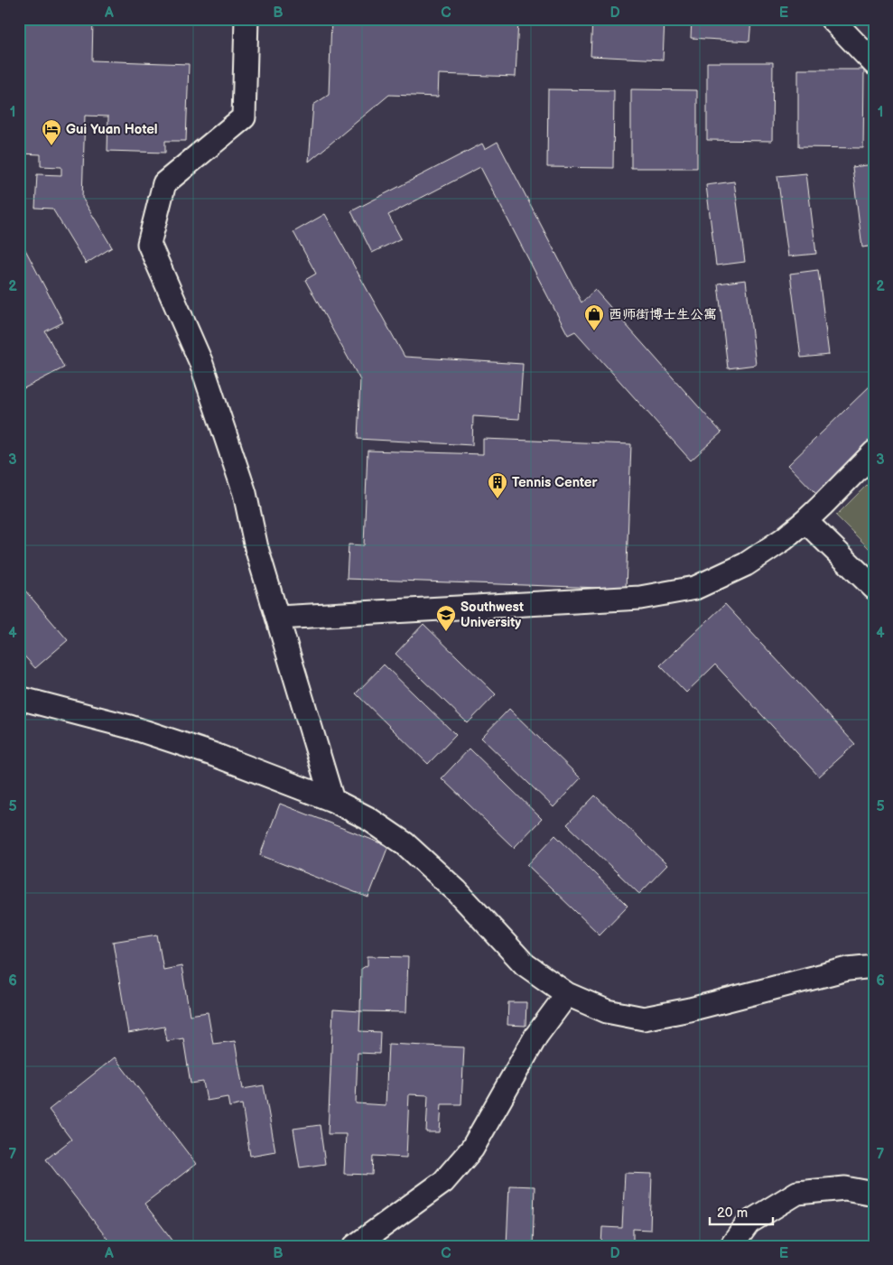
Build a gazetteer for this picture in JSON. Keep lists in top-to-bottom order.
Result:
{
  "places": {
    "hotel": ["Gui Yuan Hotel"],
    "shop": ["西师街博士生公寓"],
    "building": ["Tennis Center"],
    "school or university": ["Southwest University"]
  },
  "scale_bar": "20 m",
  "grid": {
    "columns": [
      "A",
      "B",
      "C",
      "D",
      "E"
    ],
    "rows": [
      "1",
      "2",
      "3",
      "4",
      "5",
      "6",
      "7"
    ]
  }
}
